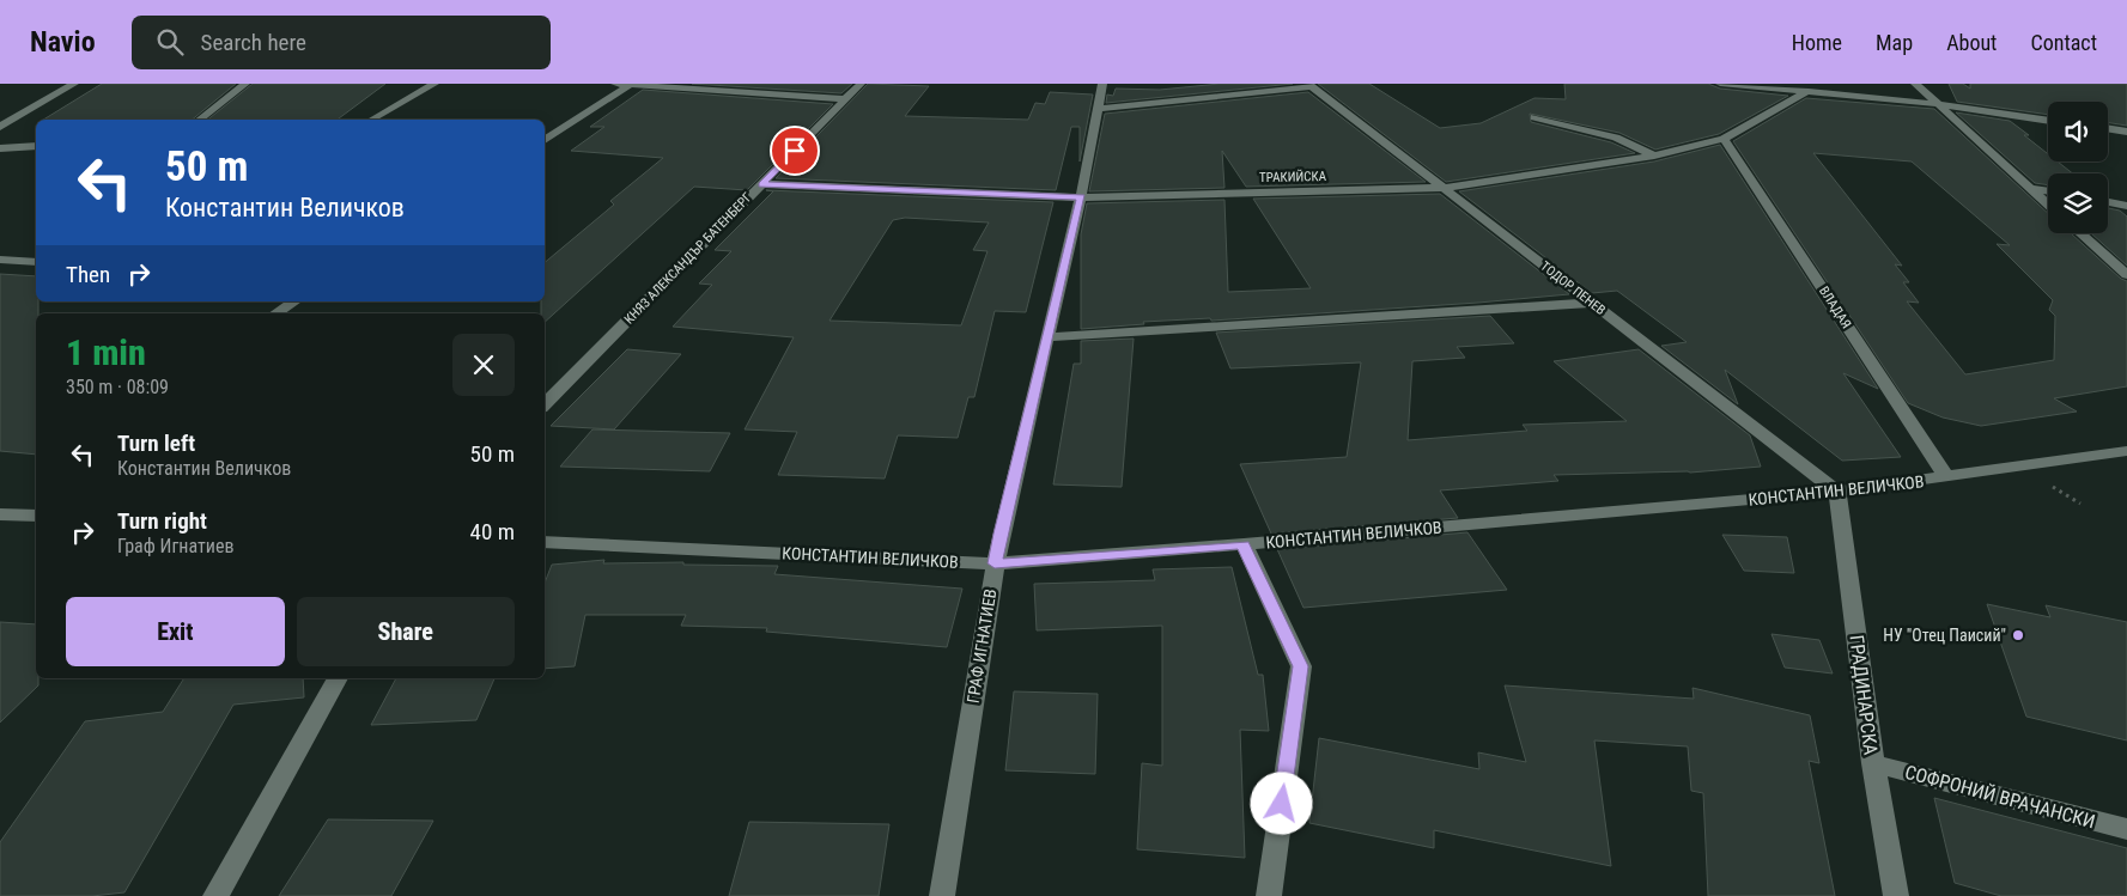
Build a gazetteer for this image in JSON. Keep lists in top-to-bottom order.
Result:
{
  "streets": {
    "street": [
      "ТРАКИЙСКА",
      "КНЯЗ АЛЕКСАНДЪР БАТЕНБЕРГ",
      "ТОДОР ПЕНЕВ",
      "ВЛАДАЯ",
      "КОНСТАНТИН ВЕЛИЧКОВ",
      "ГРАФ ИГНАТИЕВ",
      "ГРАДИНАРСКА",
      "СОФРОНИЙ ВРАЧАНСКИ"
    ]
  },
  "crossings": [
    ["ТРАКИЙСКА", "КНЯЗ АЛЕКСАНДЪР БАТЕНБЕРГ"],
    ["ТРАКИЙСКА", "ТОДОР ПЕНЕВ"],
    ["ТРАКИЙСКА", "ВЛАДАЯ"],
    ["ТРАКИЙСКА", "ГРАФ ИГНАТИЕВ"],
    ["ТОДОР ПЕНЕВ", "КОНСТАНТИН ВЕЛИЧКОВ"],
    ["ТОДОР ПЕНЕВ", "ГРАДИНАРСКА"],
    ["ВЛАДАЯ", "КОНСТАНТИН ВЕЛИЧКОВ"],
    ["КОНСТАНТИН ВЕЛИЧКОВ", "ГРАФ ИГНАТИЕВ"],
    ["КОНСТАНТИН ВЕЛИЧКОВ", "ГРАДИНАРСКА"],
    ["ГРАДИНАРСКА", "СОФРОНИЙ ВРАЧАНСКИ"]
  ],
  "places": ["НУ \"Отец Паисий\""],
  "page": {
    "header": "Navio",
    "search": "Search here",
    "nav": [
      "Home",
      "Map",
      "About",
      "Contact"
    ],
    "turn": ["50 m", "Константин Величков"],
    "then": "Then",
    "heading": ["1 min", "350 m · 08:09"],
    "list": [
      {
        "name": "Turn left",
        "note": "Константин Величков",
        "value": "50 m"
      },
      {
        "name": "Turn right",
        "note": "Граф Игнатиев",
        "value": "40 m"
      }
    ],
    "buttons": ["Exit", "Share"]
  }
}
